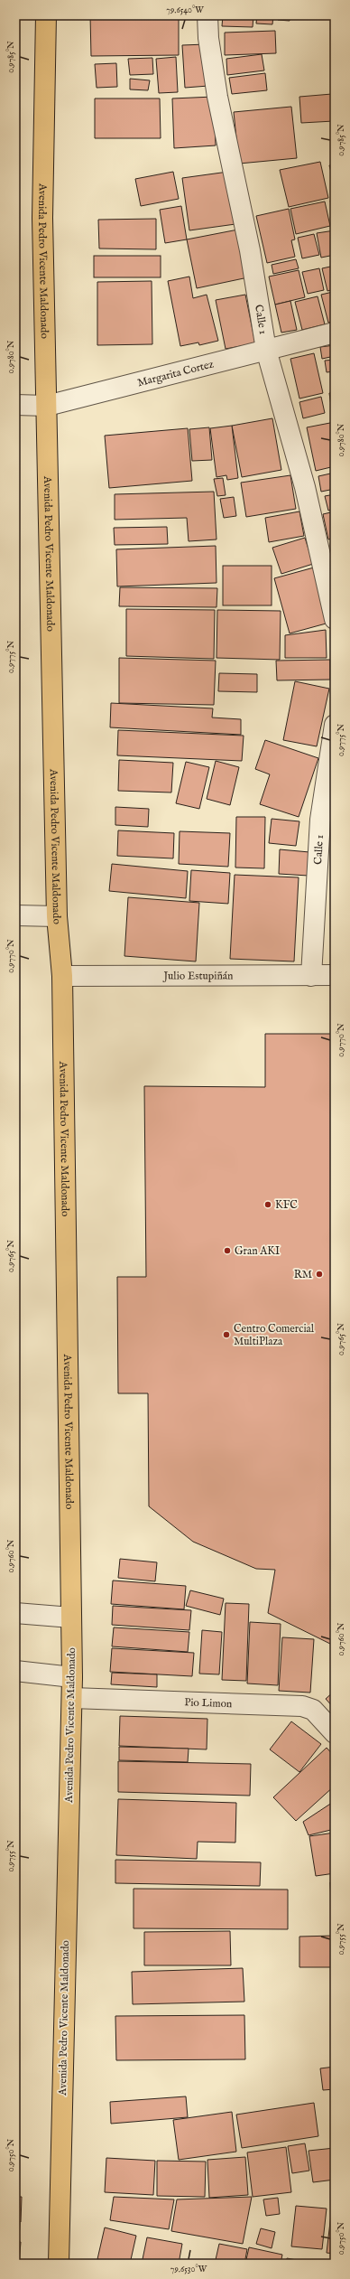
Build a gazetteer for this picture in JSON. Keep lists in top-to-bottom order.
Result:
{
  "streets": {
    "main road": ["Avenida Pedro Vicente Maldonado"],
    "street": [
      "Calle 1",
      "Margarita Cortez",
      "Julio Estupiñán",
      "Pio Limon"
    ]
  },
  "crossings": [
    ["Avenida Pedro Vicente Maldonado", "Margarita Cortez"],
    ["Avenida Pedro Vicente Maldonado", "Julio Estupiñán"],
    ["Avenida Pedro Vicente Maldonado", "Pio Limon"],
    ["Calle 1", "Margarita Cortez"],
    ["Calle 1", "Julio Estupiñán"]
  ],
  "places": [
    "KFC",
    "Gran AKI",
    "RM",
    "Centro Comercial MultiPlaza"
  ],
  "coordinates": [
    "79.6540°W",
    "0.9785°N",
    "0.9780°N",
    "0.9775°N",
    "0.9770°N",
    "0.9765°N",
    "0.9760°N",
    "0.9755°N",
    "0.9750°N",
    "79.6530°W"
  ]
}
